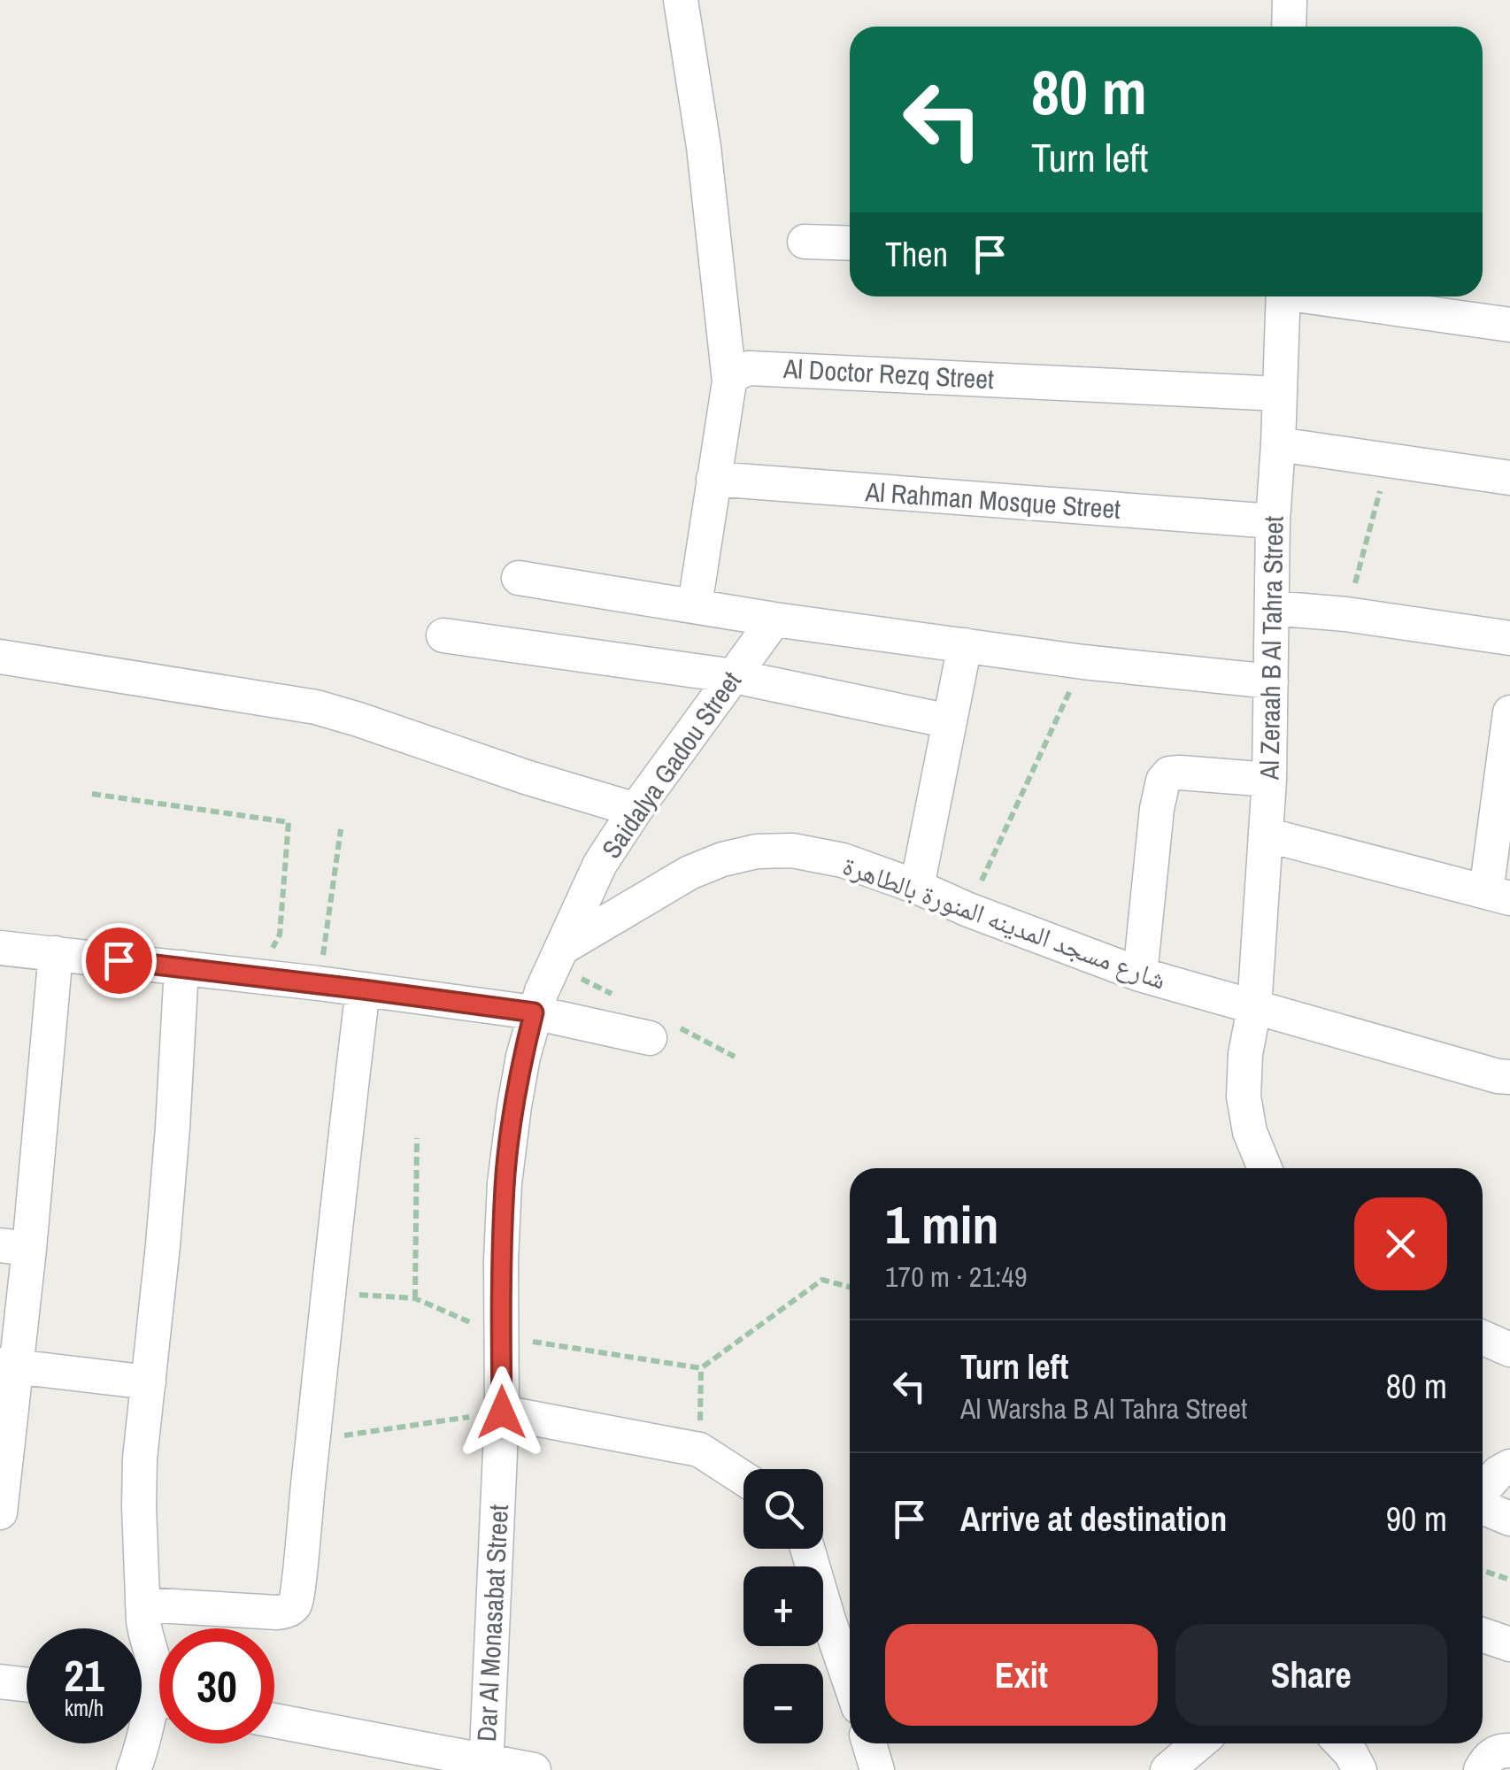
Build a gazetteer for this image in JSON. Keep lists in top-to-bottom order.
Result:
{
  "streets": {
    "street": [
      "Al Doctor Rezq Street",
      "Al Rahman Mosque Street",
      "Al Zeraah B Al Tahra Street",
      "Saidalya Gadou Street",
      "شارع مسجد المدينه المنورة بالطاهرة",
      "Dar Al Monasabat Street"
    ]
  },
  "crossings": [
    ["Al Doctor Rezq Street", "Al Zeraah B Al Tahra Street"],
    ["Al Rahman Mosque Street", "Al Zeraah B Al Tahra Street"],
    ["Al Zeraah B Al Tahra Street", "شارع مسجد المدينه المنورة بالطاهرة"],
    ["Saidalya Gadou Street", "شارع مسجد المدينه المنورة بالطاهرة"],
    ["Saidalya Gadou Street", "Dar Al Monasabat Street"]
  ],
  "page": {
    "turn": ["80 m", "Turn left"],
    "then": "Then",
    "heading": ["1 min", "170 m · 21:49"],
    "list": [
      {
        "name": "Turn left",
        "note": "Al Warsha B Al Tahra Street",
        "value": "80 m"
      },
      {
        "name": "Arrive at destination",
        "value": "90 m"
      }
    ],
    "map_buttons": ["+", "−"],
    "buttons": ["Exit", "Share"],
    "speed": "21 km/h",
    "limit": "30"
  }
}
